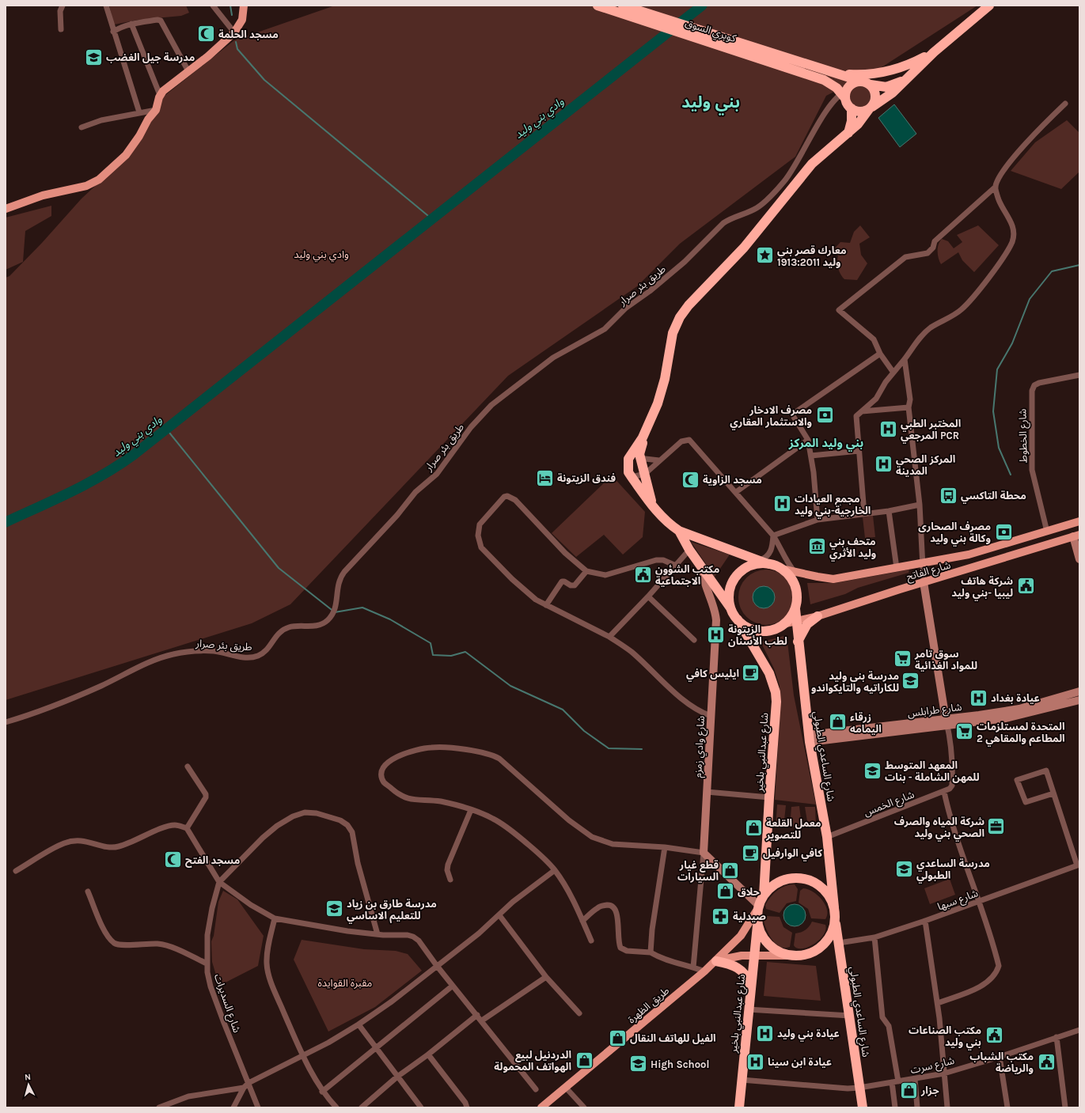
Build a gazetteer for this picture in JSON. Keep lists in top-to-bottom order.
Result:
{
  "streets": {
    "highway": ["كوبري السوق", "شارع عبدالنبي بلخير", "شارع الساعدي الطبولي"],
    "main road": [
      "شارع الفاتح",
      "شارع طرابلس",
      "شارع وادي زمزم",
      "طريق الظهرة"
    ],
    "street": [
      "طريق بئر صرار",
      "شارع الخطوط",
      "شارع الخمس",
      "شارع سبها",
      "شارع السديرات",
      "شارع سرت"
    ]
  },
  "crossings": [
    ["شارع الخطوط", "شارع الفاتح"],
    ["شارع الفاتح", "شارع عبدالنبي بلخير"],
    ["شارع الفاتح", "شارع الساعدي الطبولي"],
    ["شارع طرابلس", "شارع الساعدي الطبولي"],
    ["شارع طرابلس", "شارع الخمس"],
    ["شارع عبدالنبي بلخير", "شارع الساعدي الطبولي"],
    ["شارع عبدالنبي بلخير", "طريق الظهرة"],
    ["شارع عبدالنبي بلخير", "شارع سرت"],
    ["شارع الساعدي الطبولي", "شارع الخمس"],
    ["شارع الساعدي الطبولي", "شارع سبها"],
    ["شارع الساعدي الطبولي", "طريق الظهرة"],
    ["شارع الساعدي الطبولي", "شارع سرت"]
  ],
  "districts": ["بني وليد", "بني وليد المركز"],
  "water": ["وادي بني وليد"],
  "parks": ["وادي بني وليد", "مقبرة القوايدة"],
  "places": {
    "mosque": ["مسجد الحلمة", "مسجد الزاوية", "مسجد الفتح"],
    "school or university": [
      "مدرسة جيل الغضب",
      "مدرسة بني وليد للكاراتيه والتايكواندو",
      "المعهد المتوسط للمهن الشاملة - بنات",
      "مدرسة الساعدي الطبولي",
      "مدرسة طارق بن زياد للتعليم الاساسي",
      "High School"
    ],
    "place": ["معارك قصر بني وليد 1913:2011"],
    "bank": ["مصرف الادخار والاستثمار العقاري", "مصرف الصحارى وكالة بني وليد"],
    "hospital": [
      "المختبر الطبي المرجعي PCR",
      "المركز الصحي المدينة",
      "مجمع العيادات الخارجية-بني وليد",
      "الزيتونة لطب الأسنان",
      "عيادة بغداد",
      "عيادة بني وليد",
      "عيادة ابن سينا"
    ],
    "hotel": ["فندق الزيتونة"],
    "bus stop": ["محطة التاكسي"],
    "museum": ["متحف بني وليد الأثري"],
    "public building": [
      "مكتب الشؤون الاجتماعية",
      "شركة هاتف ليبيا -بني وليد",
      "مكتب الصناعات بني وليد",
      "مكتب الشباب والرياضة"
    ],
    "supermarket": ["سوق تامر للمواد الغذائية", "المتحدة لمستلزمات المطاعم والمقاهي 2"],
    "cafe": ["ايليس كافي", "كافي الوارفيل"],
    "shop": [
      "زرقاء اليمامه",
      "معمل القلعة للتصوير",
      "قطع غيار السيارات",
      "حلاق",
      "الفيل للهاتف النقال",
      "الدردنيل لبيع الهواتف المحمولة",
      "جزار"
    ],
    "office": ["شركة المياه والصرف الصحي بني وليد"],
    "pharmacy": ["صيدلية"]
  },
  "north": "top"
}
